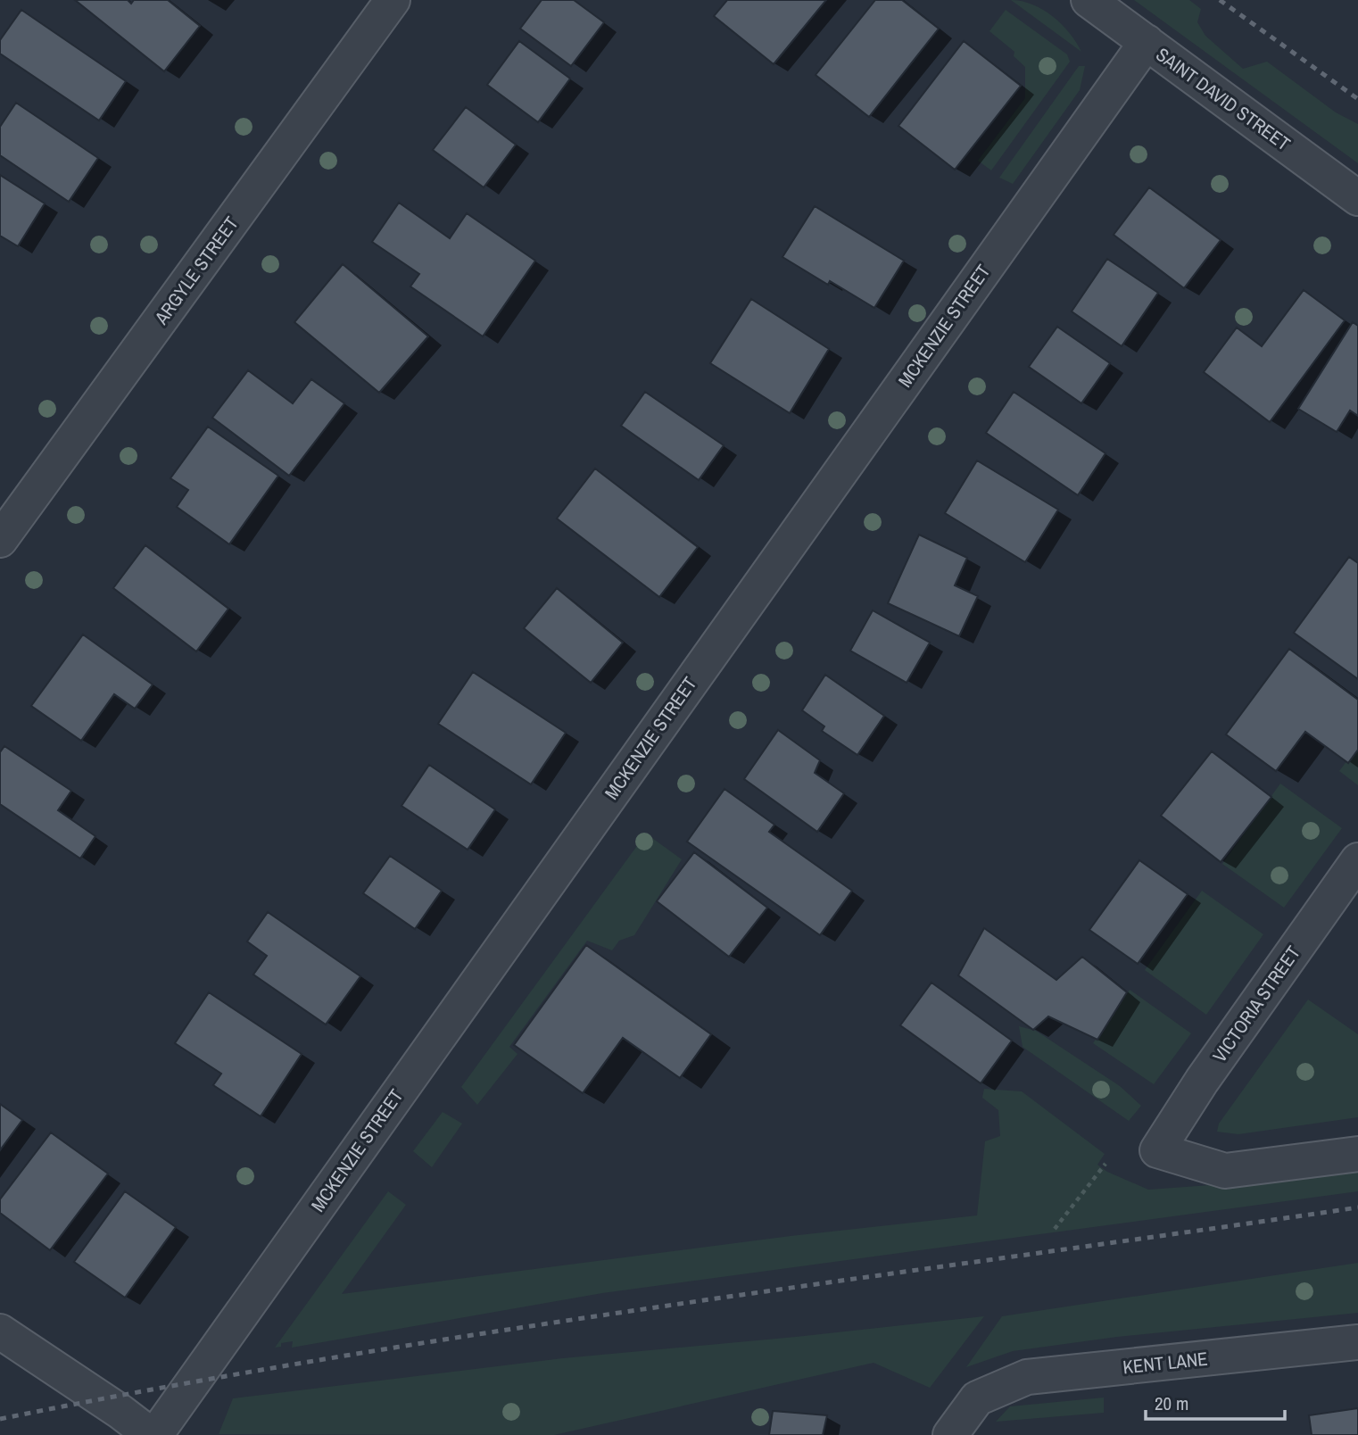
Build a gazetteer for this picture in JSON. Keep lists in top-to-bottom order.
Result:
{
  "streets": {
    "street": [
      "SAINT DAVID STREET",
      "ARGYLE STREET",
      "MCKENZIE STREET",
      "VICTORIA STREET",
      "KENT LANE"
    ]
  },
  "crossings": [
    ["SAINT DAVID STREET", "MCKENZIE STREET"]
  ],
  "scale_bar": "20 m"
}
